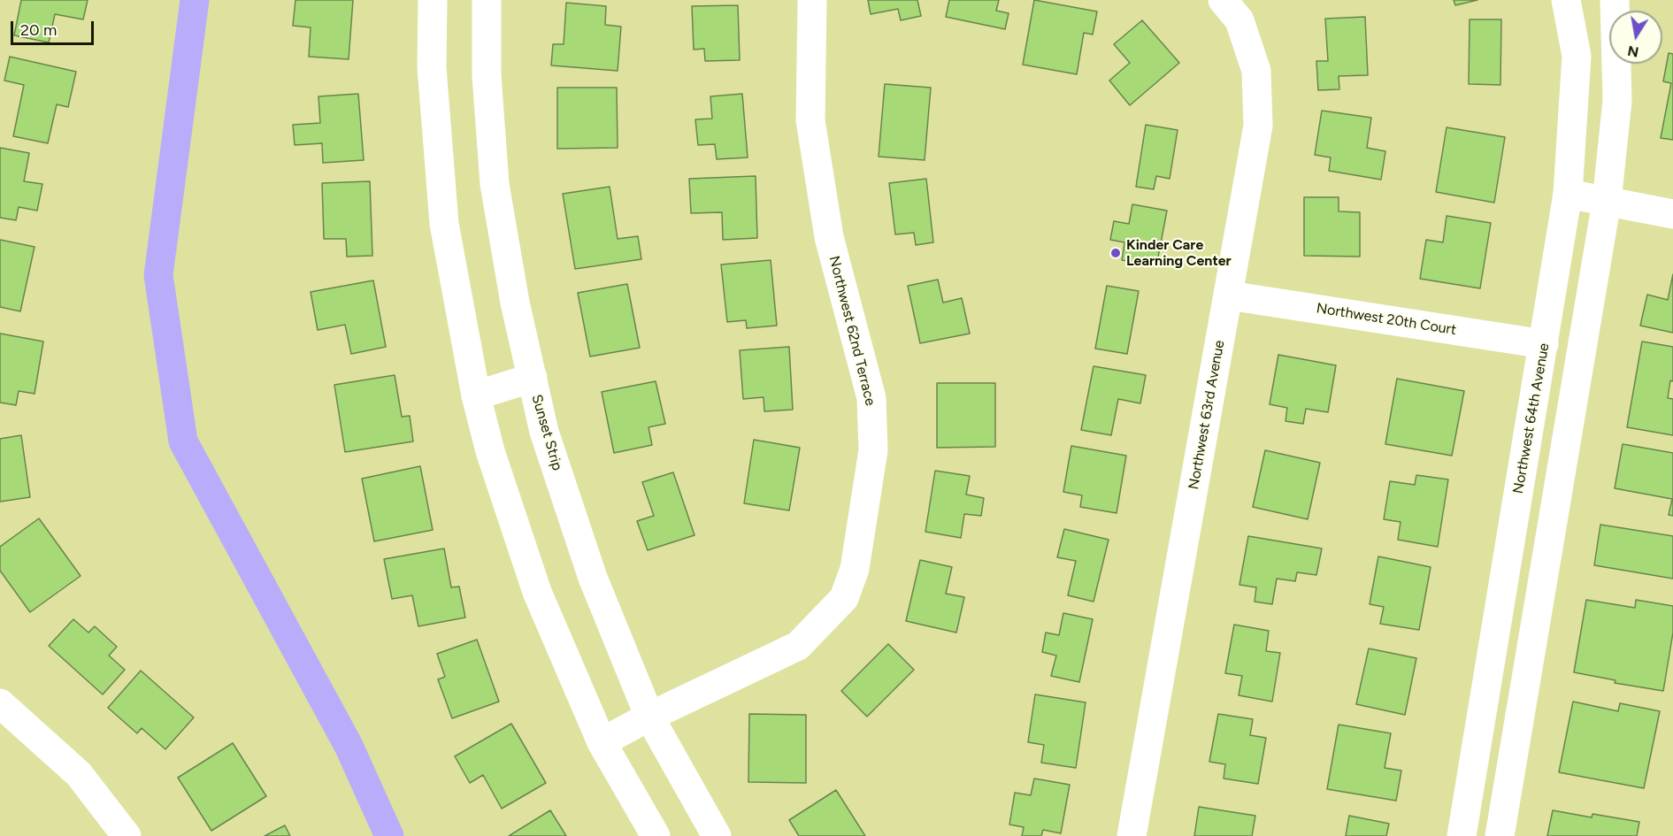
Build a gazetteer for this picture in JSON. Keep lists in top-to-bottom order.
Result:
{
  "streets": {
    "street": [
      "Northwest 20th Court",
      "Northwest 62nd Terrace",
      "Northwest 63rd Avenue",
      "Northwest 64th Avenue",
      "Sunset Strip"
    ]
  },
  "crossings": [
    ["Northwest 20th Court", "Northwest 63rd Avenue"],
    ["Northwest 20th Court", "Northwest 64th Avenue"],
    ["Northwest 62nd Terrace", "Sunset Strip"]
  ],
  "places": ["Kinder Care Learning Center"],
  "scale_bar": "20 m",
  "north": "bottom"
}
